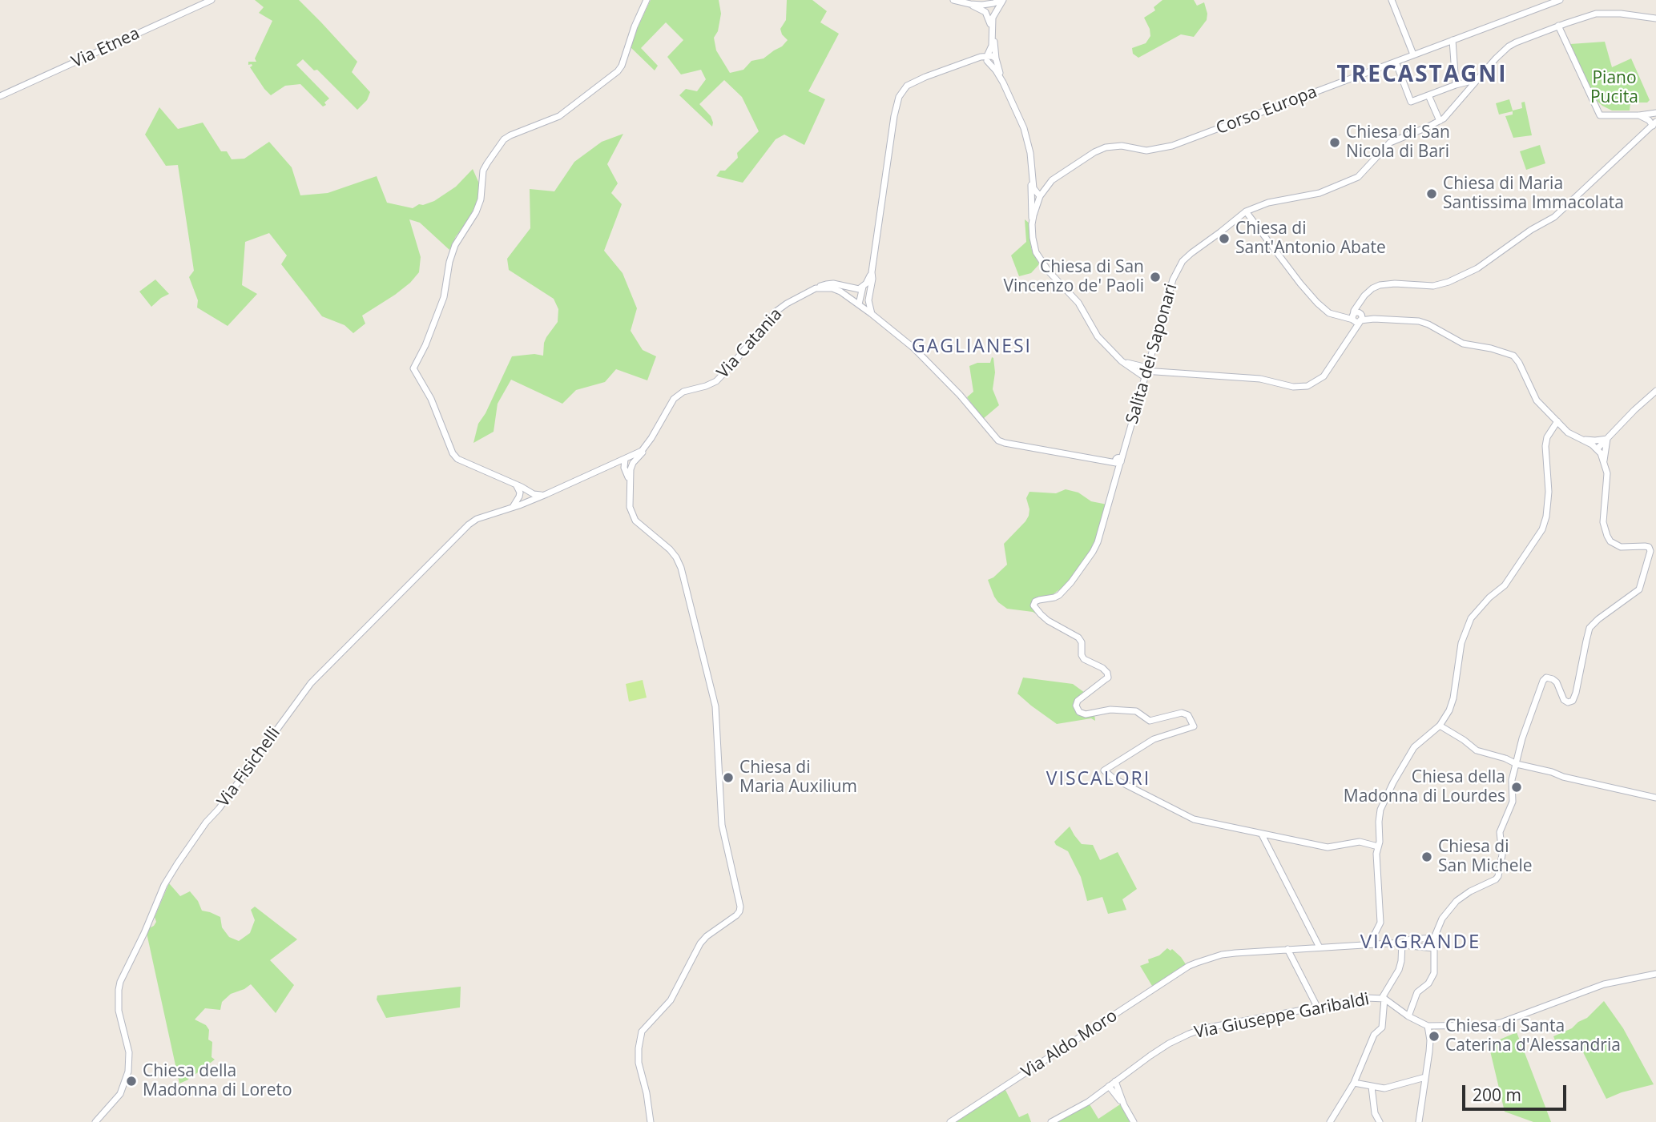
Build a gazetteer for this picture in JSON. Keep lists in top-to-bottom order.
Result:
{
  "streets": {
    "street": [
      "Via Etnea",
      "Corso Europa",
      "Via Catania",
      "Salita dei Saponari",
      "Via Fisichelli",
      "Via Giuseppe Garibaldi",
      "Via Aldo Moro"
    ]
  },
  "crossings": [
    ["Via Catania", "Via Fisichelli"]
  ],
  "districts": [
    "TRECASTAGNI",
    "GAGLIANESI",
    "VISCALORI",
    "VIAGRANDE"
  ],
  "parks": ["Piano Pucita"],
  "places": [
    "Chiesa di San Nicola di Bari",
    "Chiesa di Maria Santissima Immacolata",
    "Chiesa di Sant'Antonio Abate",
    "Chiesa di San Vincenzo de' Paoli",
    "Chiesa di Maria Auxilium",
    "Chiesa della Madonna di Lourdes",
    "Chiesa di San Michele",
    "Chiesa di Santa Caterina d'Alessandria",
    "Chiesa della Madonna di Loreto"
  ],
  "scale_bar": "200 m"
}
